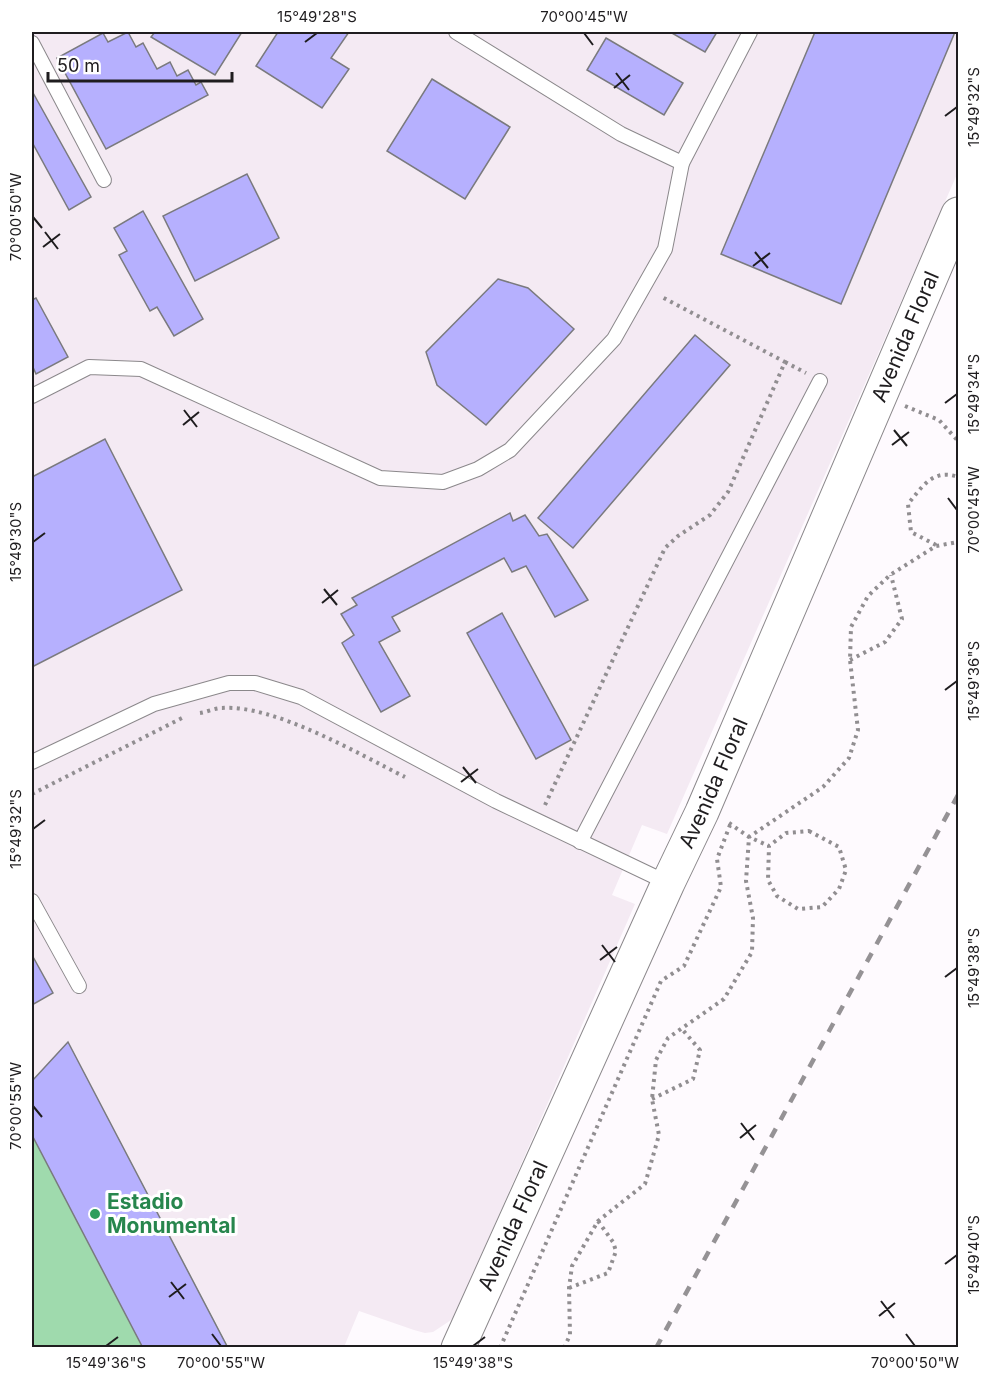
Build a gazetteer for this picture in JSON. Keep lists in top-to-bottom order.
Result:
{
  "streets": {
    "street": ["Avenida Floral"]
  },
  "places": ["Estadio Monumental"],
  "scale_bar": "50 m",
  "coordinates": [
    "15°49'28\"S",
    "70°00'45\"W",
    "15°49'32\"S",
    "70°00'50\"W",
    "15°49'34\"S",
    "15°49'30\"S",
    "15°49'36\"S",
    "15°49'38\"S",
    "70°00'55\"W",
    "15°49'40\"S"
  ]
}
